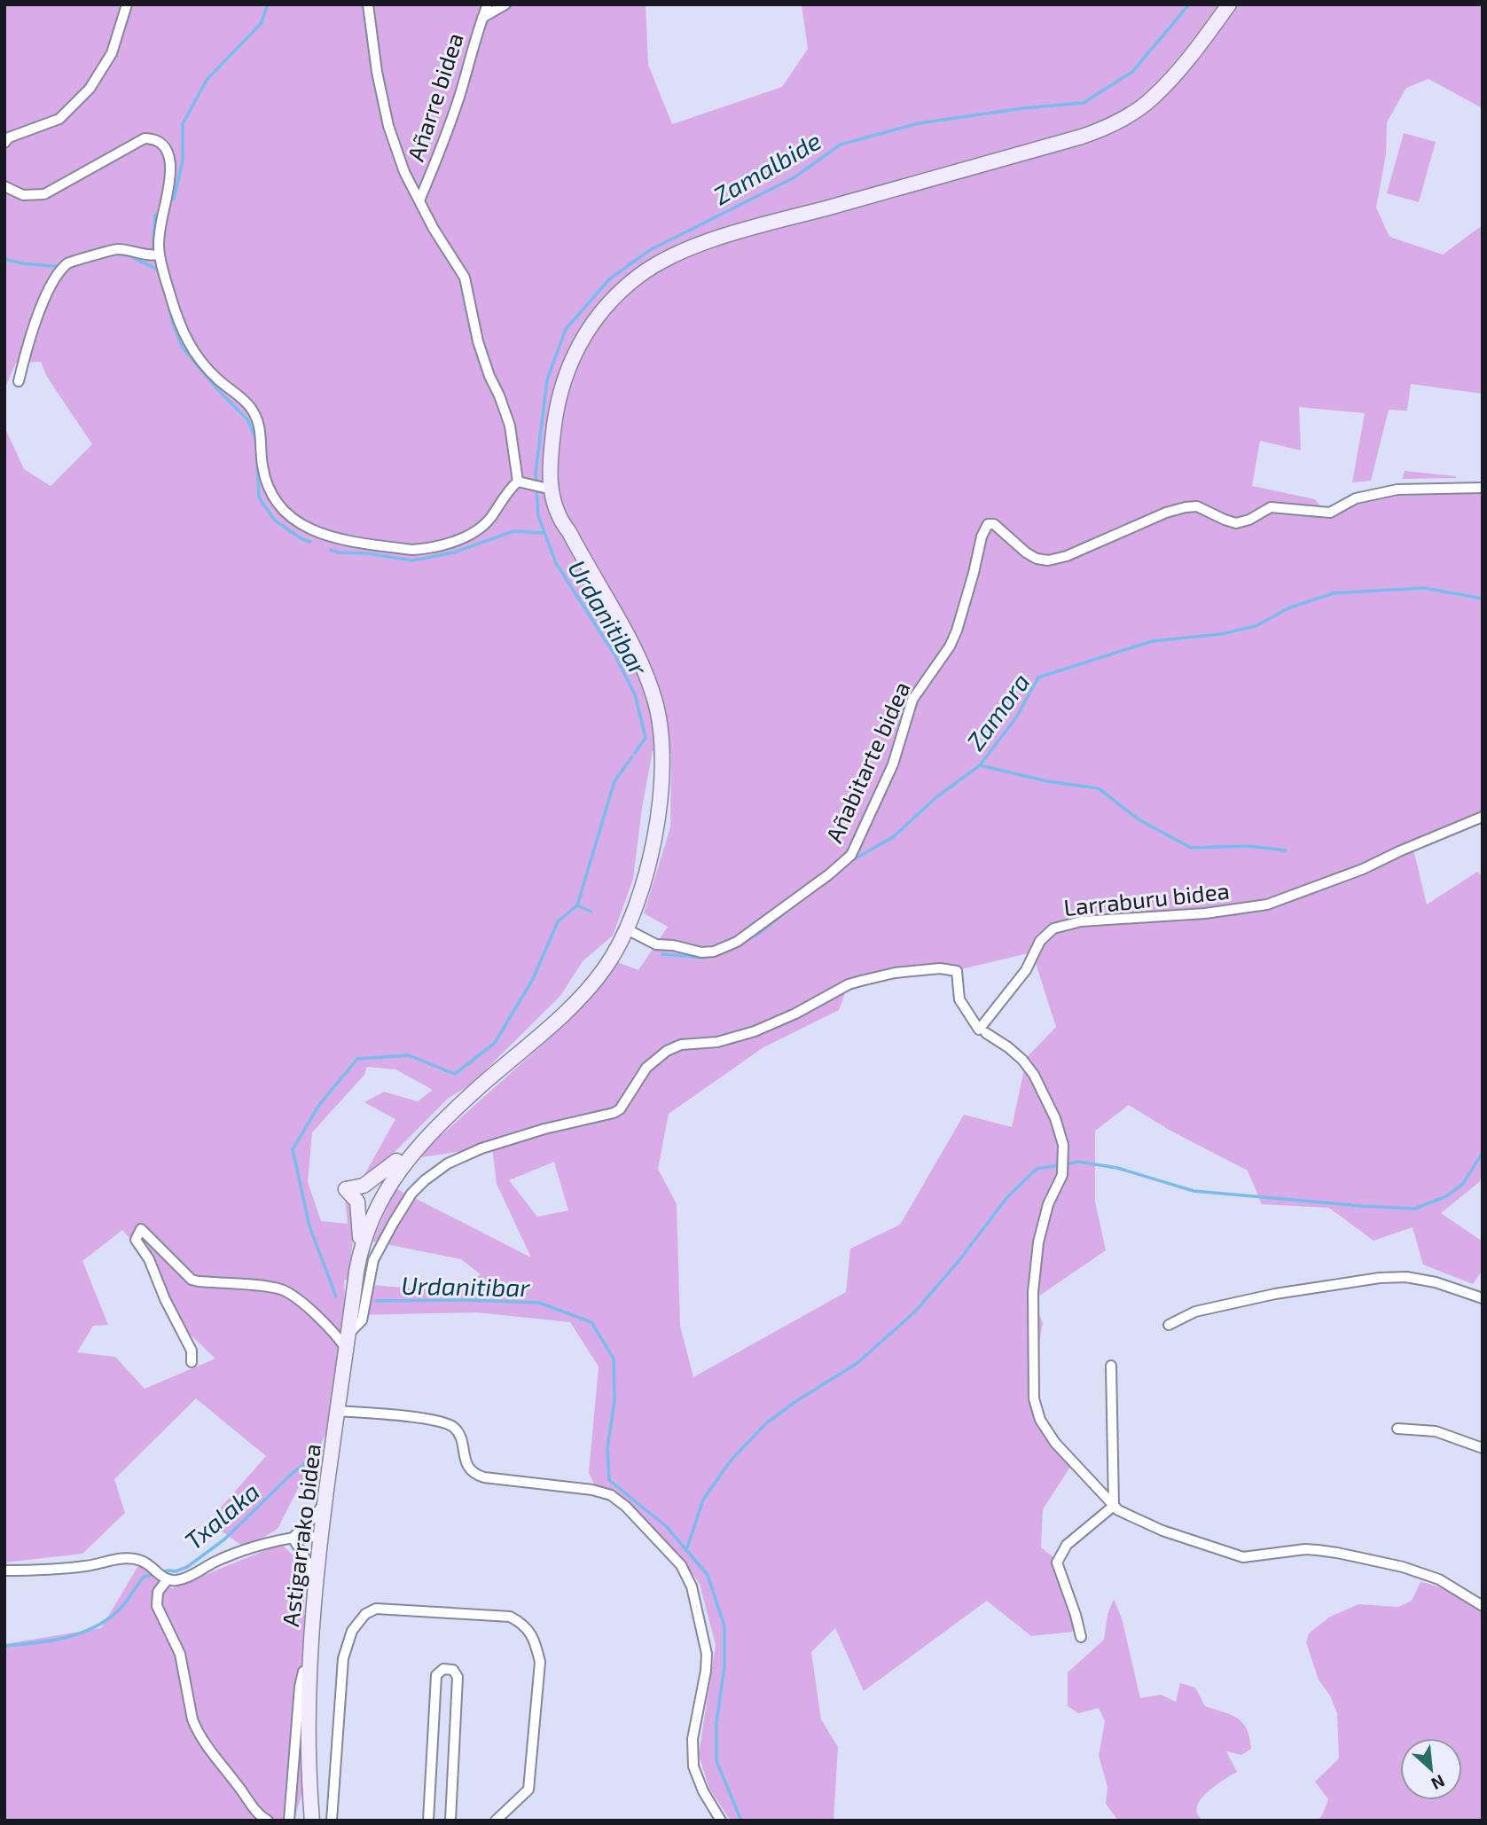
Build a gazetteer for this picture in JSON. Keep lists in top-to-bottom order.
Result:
{
  "streets": {
    "main road": ["Astigarrako bidea"],
    "street": ["Añarre bidea", "Añabitarte bidea", "Larraburu bidea"]
  },
  "crossings": [
    ["Añabitarte bidea", "Astigarrako bidea"],
    ["Larraburu bidea", "Astigarrako bidea"]
  ],
  "water": [
    "Zamalbide",
    "Urdanitibar",
    "Zamora",
    "Txalaka"
  ],
  "north": "bottom right"
}
